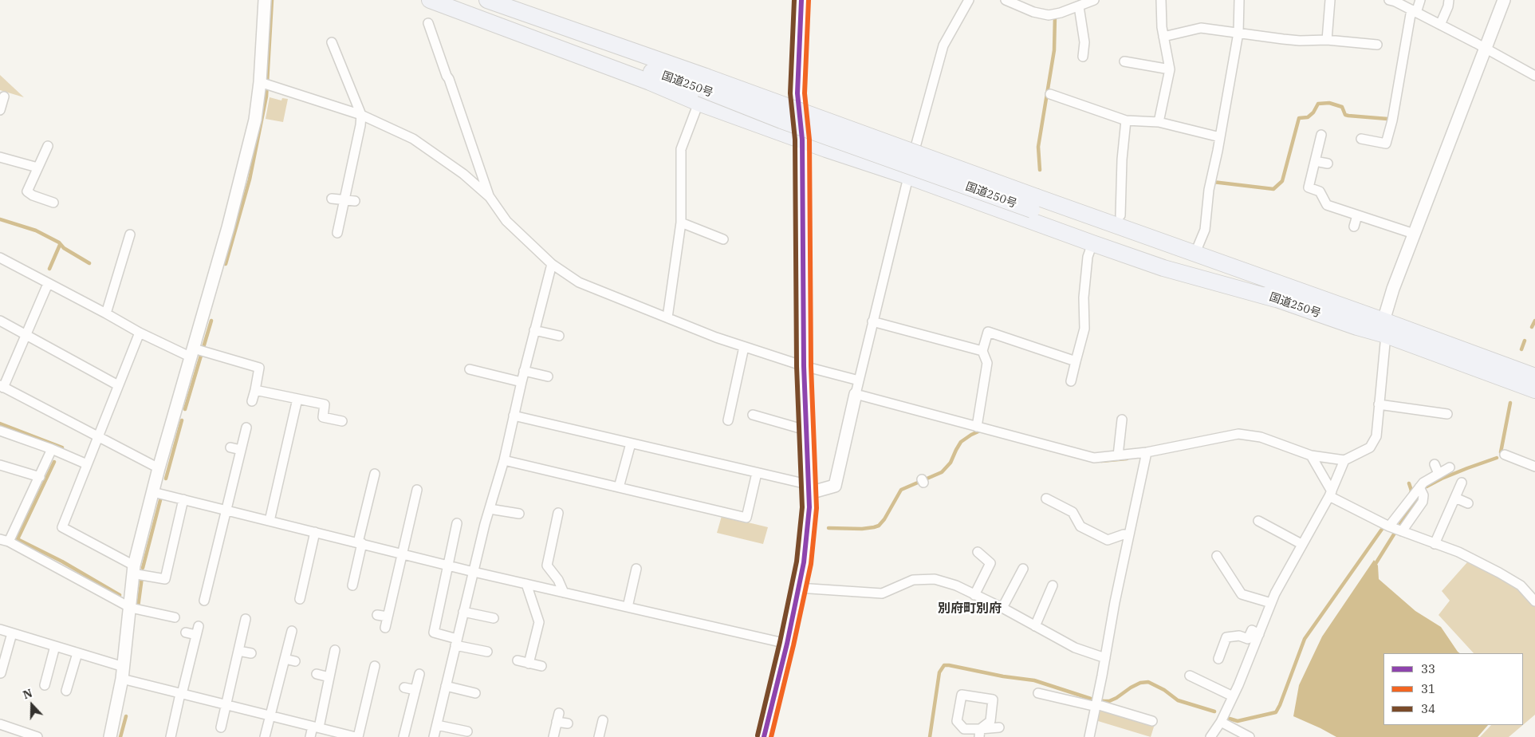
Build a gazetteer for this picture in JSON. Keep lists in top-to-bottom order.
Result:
{
  "streets": {
    "highway": ["国道250号"]
  },
  "districts": ["別府町別府"],
  "lines": ["transit line 33", "transit line 31", "transit line 34"],
  "legend": ["33", "31", "34"],
  "north": "top"
}
